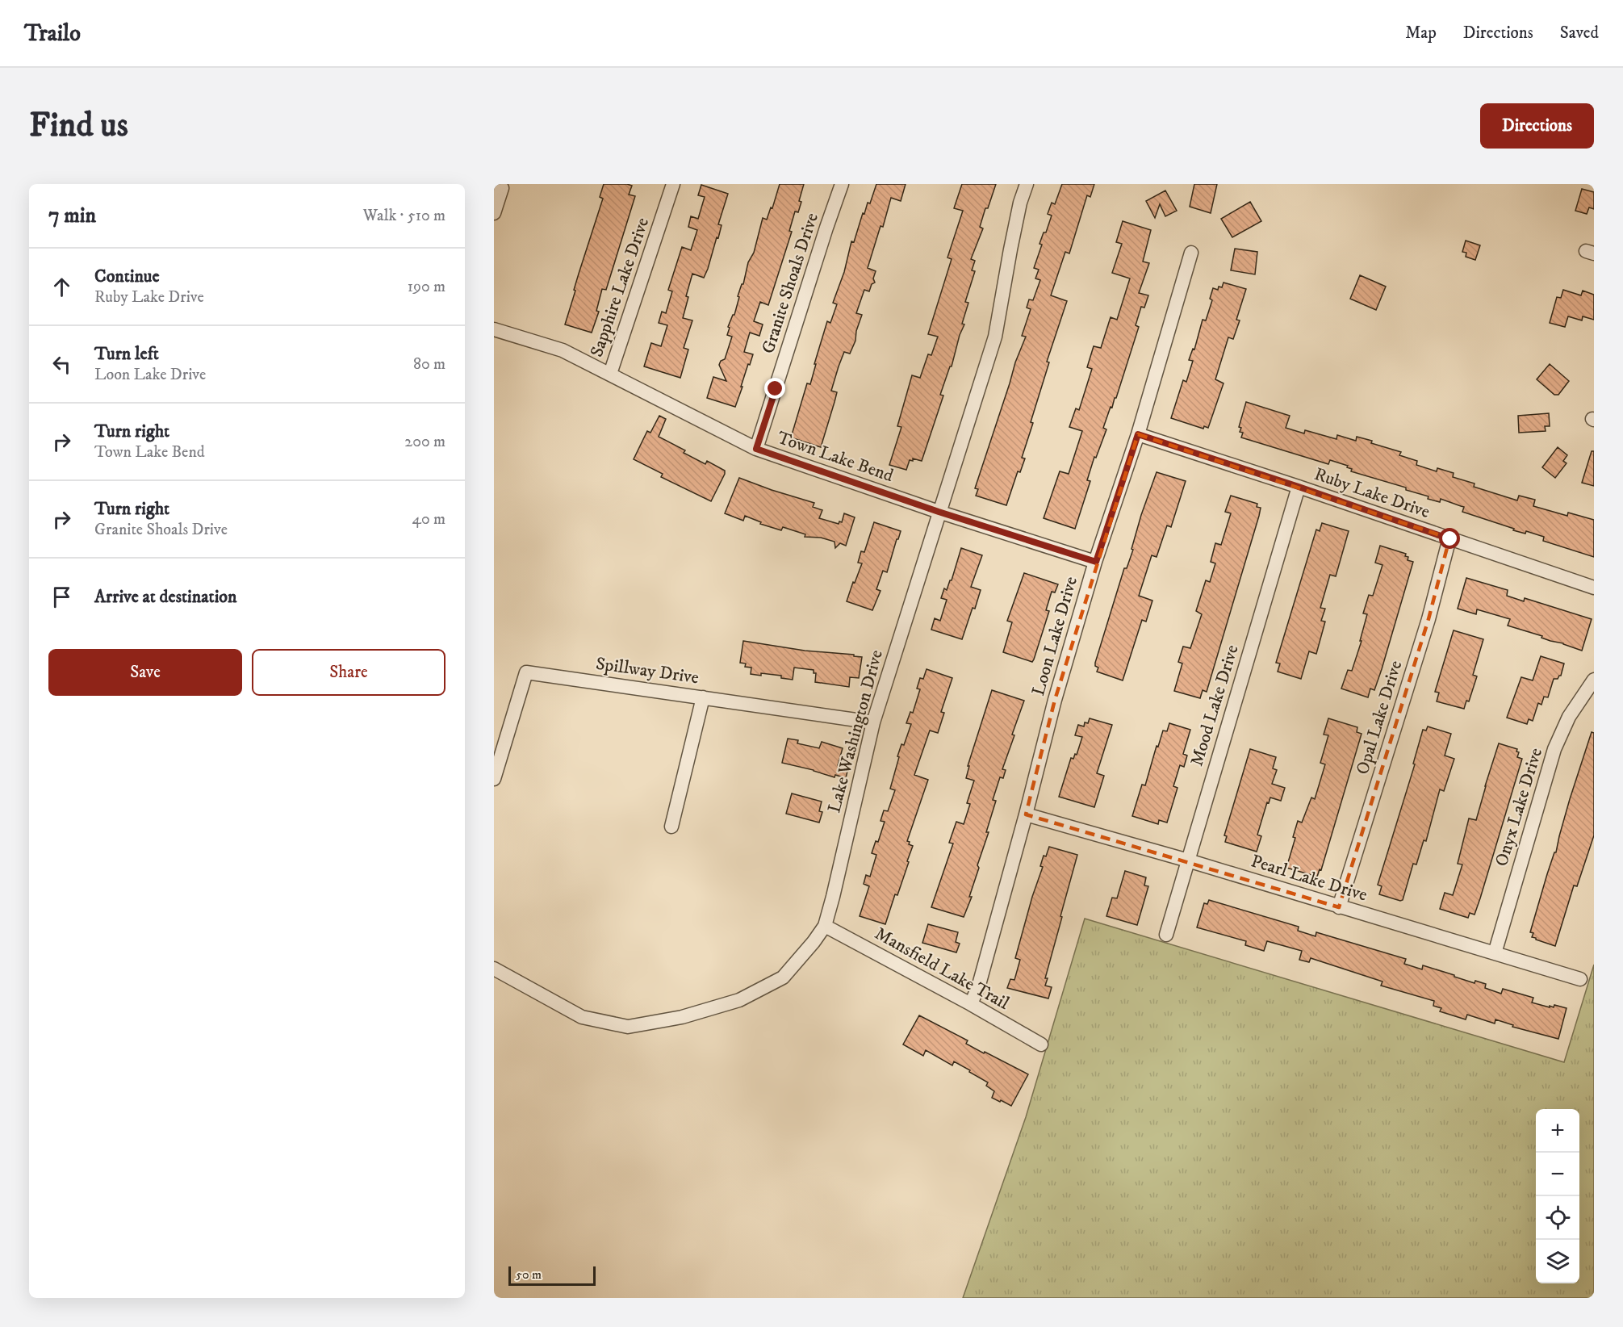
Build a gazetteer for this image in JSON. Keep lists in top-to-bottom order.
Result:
{
  "streets": {
    "street": [
      "Granite Shoals Drive",
      "Sapphire Lake Drive",
      "Town Lake Bend",
      "Ruby Lake Drive",
      "Loon Lake Drive",
      "Spillway Drive",
      "Mood Lake Drive",
      "Opal Lake Drive",
      "Lake Washington Drive",
      "Onyx Lake Drive",
      "Pearl Lake Drive",
      "Mansfield Lake Trail"
    ]
  },
  "crossings": [
    ["Granite Shoals Drive", "Town Lake Bend"],
    ["Sapphire Lake Drive", "Town Lake Bend"],
    ["Town Lake Bend", "Loon Lake Drive"],
    ["Town Lake Bend", "Lake Washington Drive"],
    ["Ruby Lake Drive", "Loon Lake Drive"],
    ["Ruby Lake Drive", "Mood Lake Drive"],
    ["Ruby Lake Drive", "Opal Lake Drive"],
    ["Loon Lake Drive", "Pearl Lake Drive"],
    ["Loon Lake Drive", "Mansfield Lake Trail"],
    ["Spillway Drive", "Lake Washington Drive"],
    ["Mood Lake Drive", "Pearl Lake Drive"],
    ["Opal Lake Drive", "Pearl Lake Drive"],
    ["Lake Washington Drive", "Mansfield Lake Trail"],
    ["Onyx Lake Drive", "Pearl Lake Drive"]
  ],
  "scale_bar": "50 m",
  "page": {
    "header": "Trailo",
    "nav": ["Map", "Directions", "Saved"],
    "buttons": [
      "Directions",
      ["Save", "Share"]
    ],
    "title": "Find us",
    "heading": ["7 min", "Walk · 510 m"],
    "list": [
      ["Continue", "Ruby Lake Drive", "190 m"],
      ["Turn left", "Loon Lake Drive", "80 m"],
      ["Turn right", "Town Lake Bend", "200 m"],
      ["Turn right", "Granite Shoals Drive", "40 m"],
      "Arrive at destination"
    ],
    "map_buttons": ["+", "−"],
    "scale": "50 m"
  }
}
